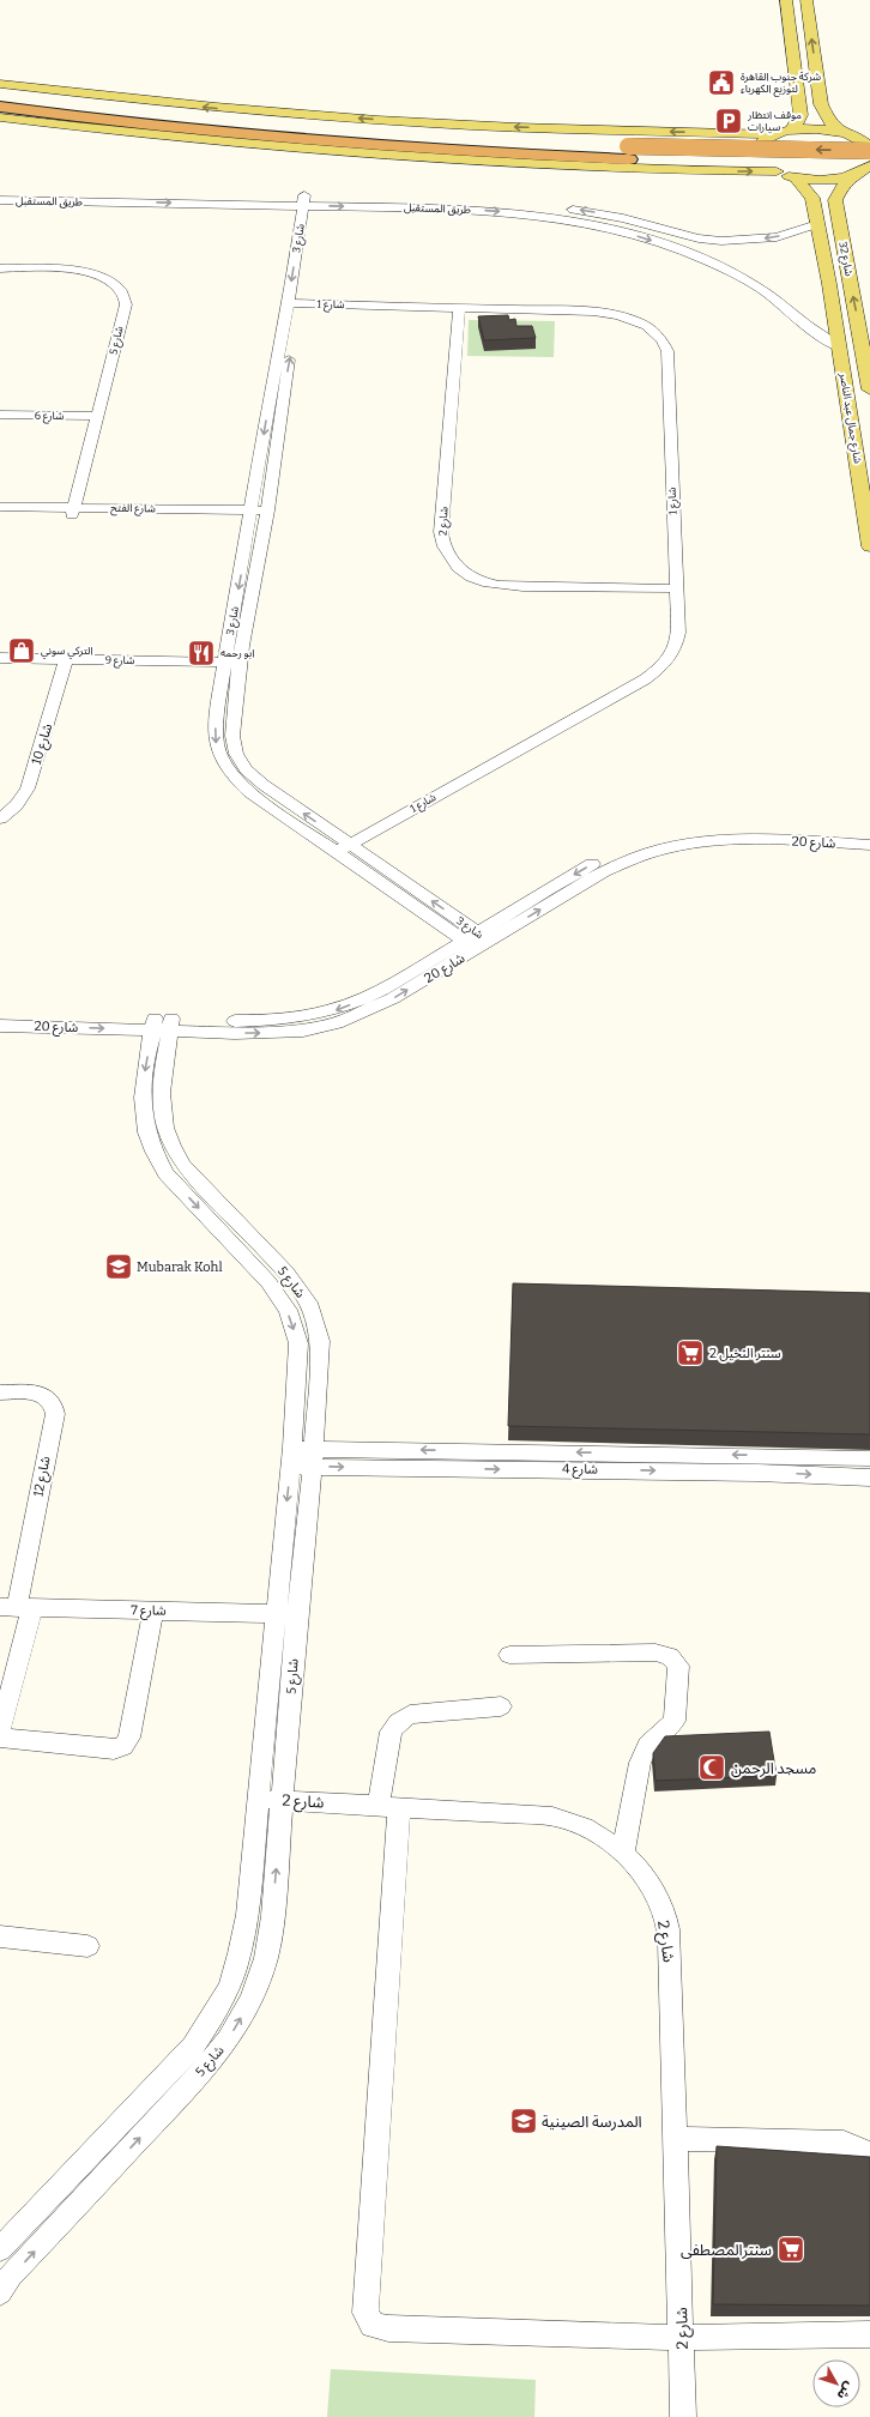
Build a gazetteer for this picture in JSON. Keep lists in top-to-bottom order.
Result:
{
  "streets": {
    "main road": ["شارع 32", "شارع جمال عبد الناصر"],
    "street": [
      "طريق المستقبل",
      "شارع 3",
      "شارع 1",
      "شارع 5",
      "شارع 6",
      "شارع الفتح",
      "شارع 2",
      "شارع 9",
      "شارع 10",
      "شارع 20",
      "شارع 4",
      "شارع 12",
      "شارع 7"
    ]
  },
  "crossings": [
    ["طريق المستقبل", "شارع 3"],
    ["طريق المستقبل", "شارع 32"],
    ["طريق المستقبل", "شارع جمال عبد الناصر"],
    ["شارع 3", "شارع 1"],
    ["شارع 3", "شارع الفتح"],
    ["شارع 3", "شارع 9"],
    ["شارع 3", "شارع 20"],
    ["شارع 32", "شارع جمال عبد الناصر"],
    ["شارع 1", "شارع 2"],
    ["شارع 5", "شارع 6"],
    ["شارع 5", "شارع الفتح"],
    ["شارع 5", "شارع 2"],
    ["شارع 5", "شارع 20"],
    ["شارع 5", "شارع 4"],
    ["شارع 5", "شارع 7"],
    ["شارع 9", "شارع 10"],
    ["شارع 12", "شارع 7"]
  ],
  "places": {
    "public building": ["شركة جنوب القاهرة لتوزيع الكهرباء"],
    "parking": ["موقف انتظار سيارات"],
    "shop": ["التركي سوني"],
    "restaurant": ["ابو رحمه"],
    "school or university": ["Mubarak Kohl", "المدرسة الصينية"],
    "supermarket": ["سنتر النخيل 2", "سنترالمصطفى"],
    "mosque": ["مسجد الرحمن"]
  },
  "north": "bottom right"
}
